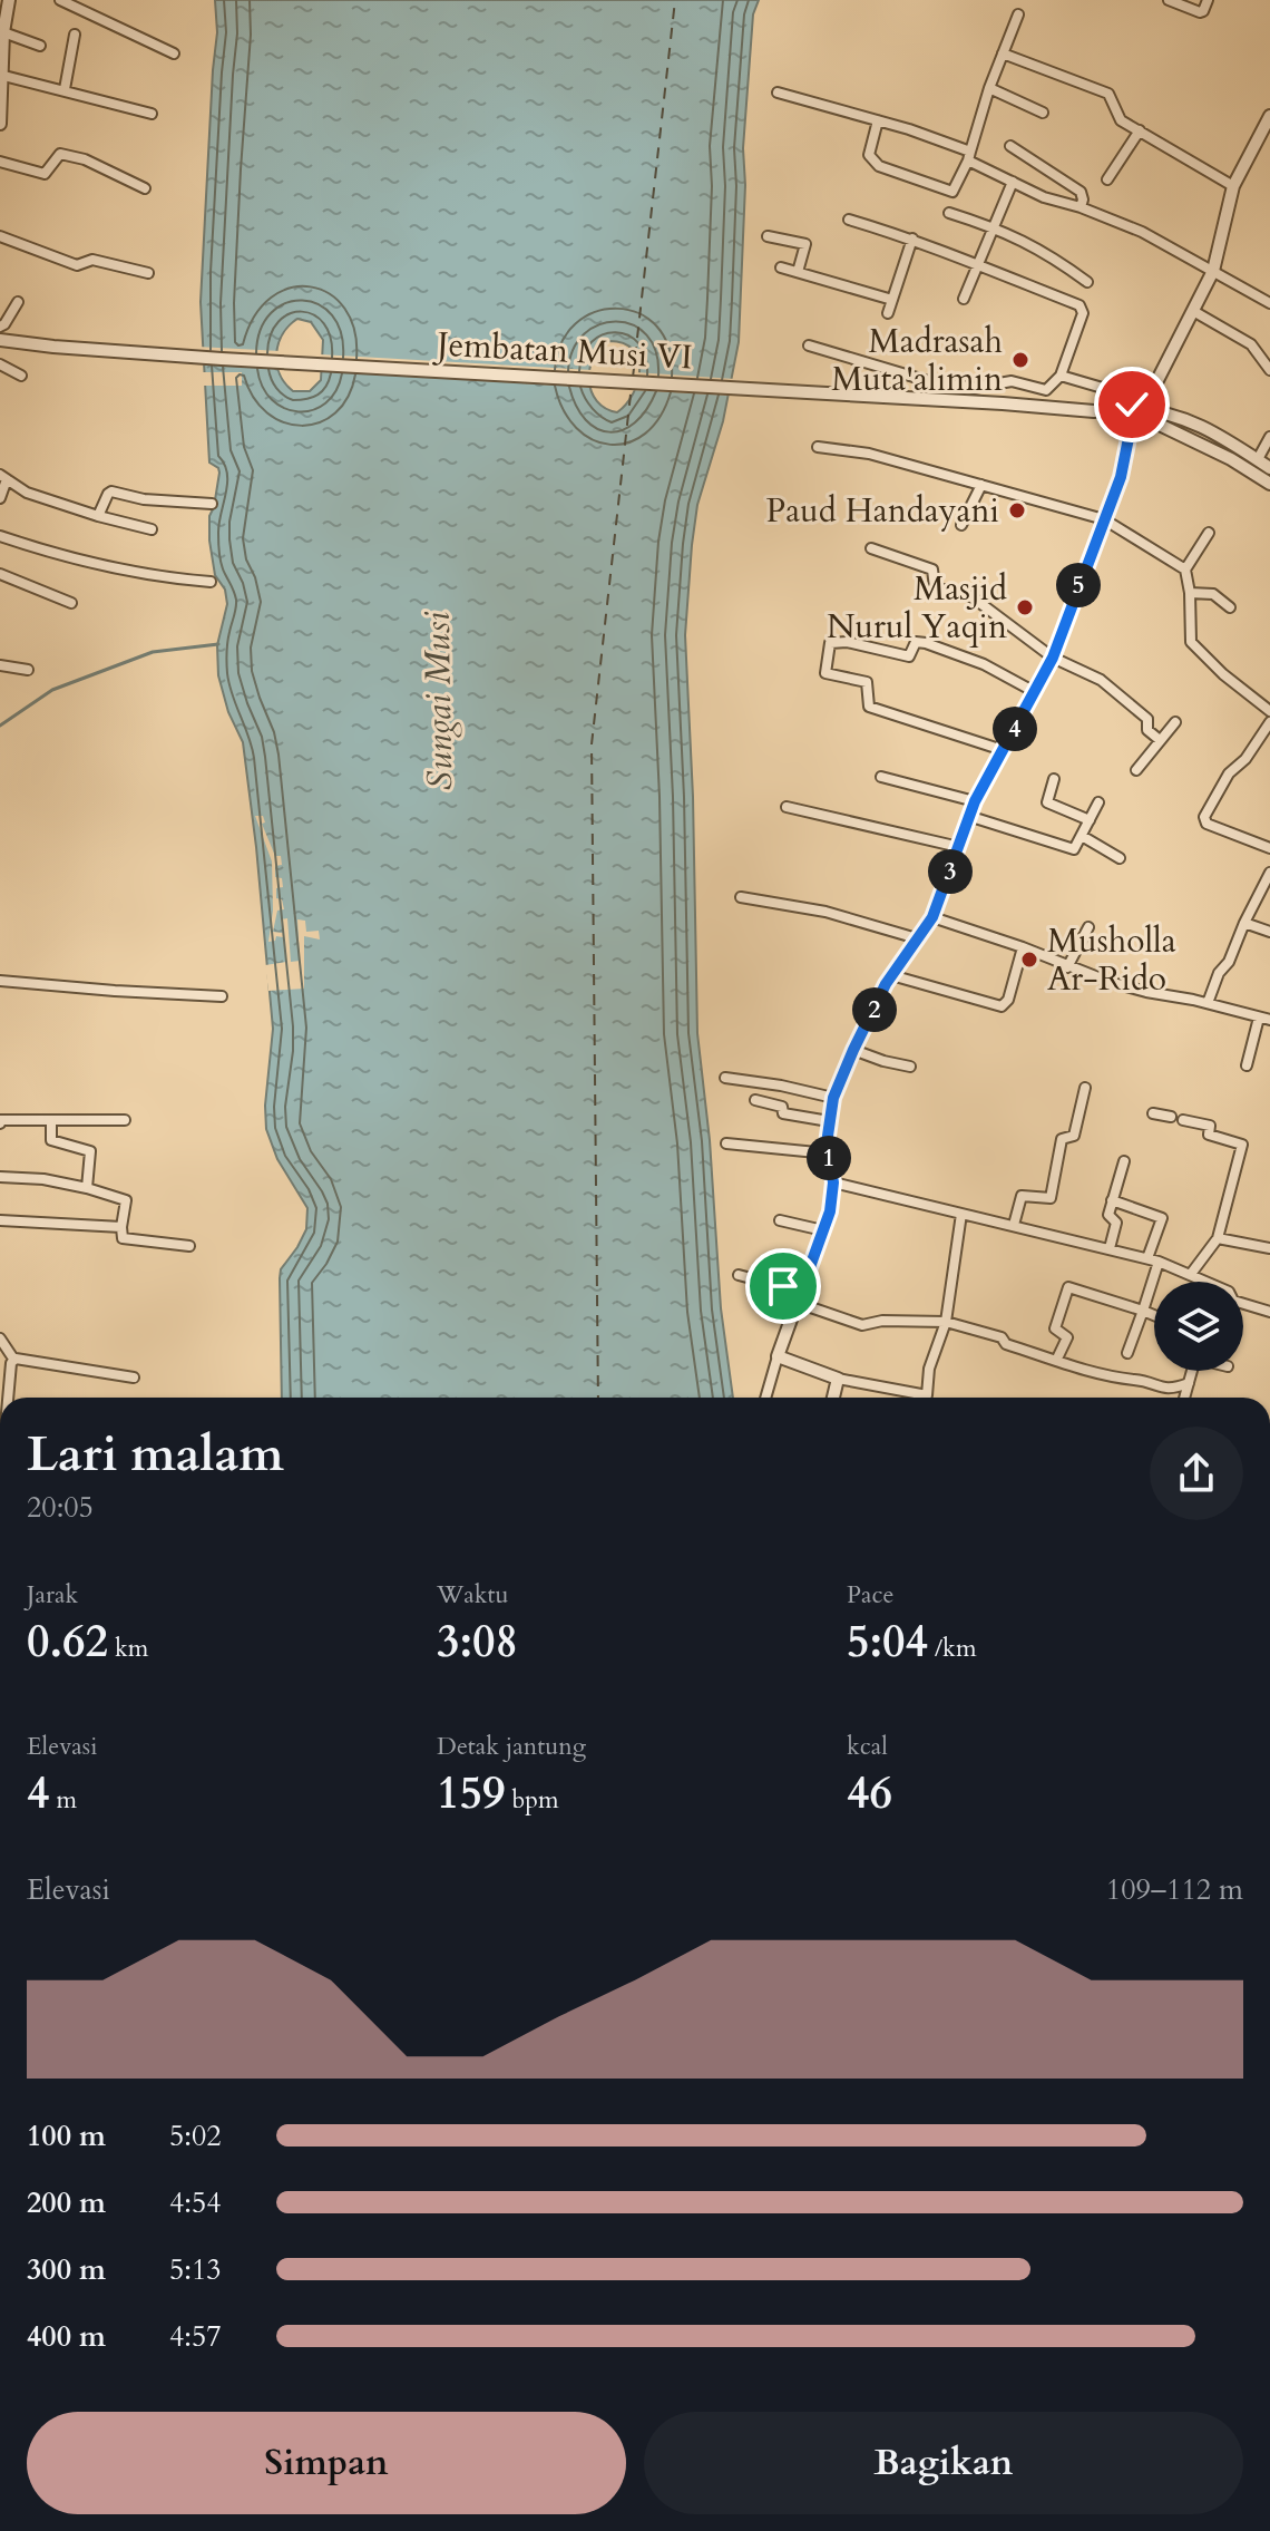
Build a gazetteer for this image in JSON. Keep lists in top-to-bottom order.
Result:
{
  "streets": {
    "street": ["Jembatan Musi VI"]
  },
  "water": ["Sungai Musi"],
  "places": [
    "Madrasah Muta'alimin",
    "Paud Handayani",
    "Masjid Nurul Yaqin",
    "Musholla Ar-Rido"
  ],
  "page": {
    "pins": [
      "5",
      "4",
      "3",
      "2",
      "1"
    ],
    "heading": ["Lari malam", "20:05"],
    "stats": [
      ["Jarak", "0.62 km"],
      ["Waktu", "3:08"],
      ["Pace", "5:04 /km"],
      ["Elevasi", "4 m"],
      ["Detak jantung", "159 bpm"],
      ["kcal", "46"]
    ],
    "chart": ["Elevasi", "109–112 m"],
    "list": [
      {
        "name": "100 m",
        "note": "5:02"
      },
      {
        "name": "200 m",
        "note": "4:54"
      },
      {
        "name": "300 m",
        "note": "5:13"
      },
      {
        "name": "400 m",
        "note": "4:57"
      }
    ],
    "buttons": ["Simpan", "Bagikan"]
  }
}
